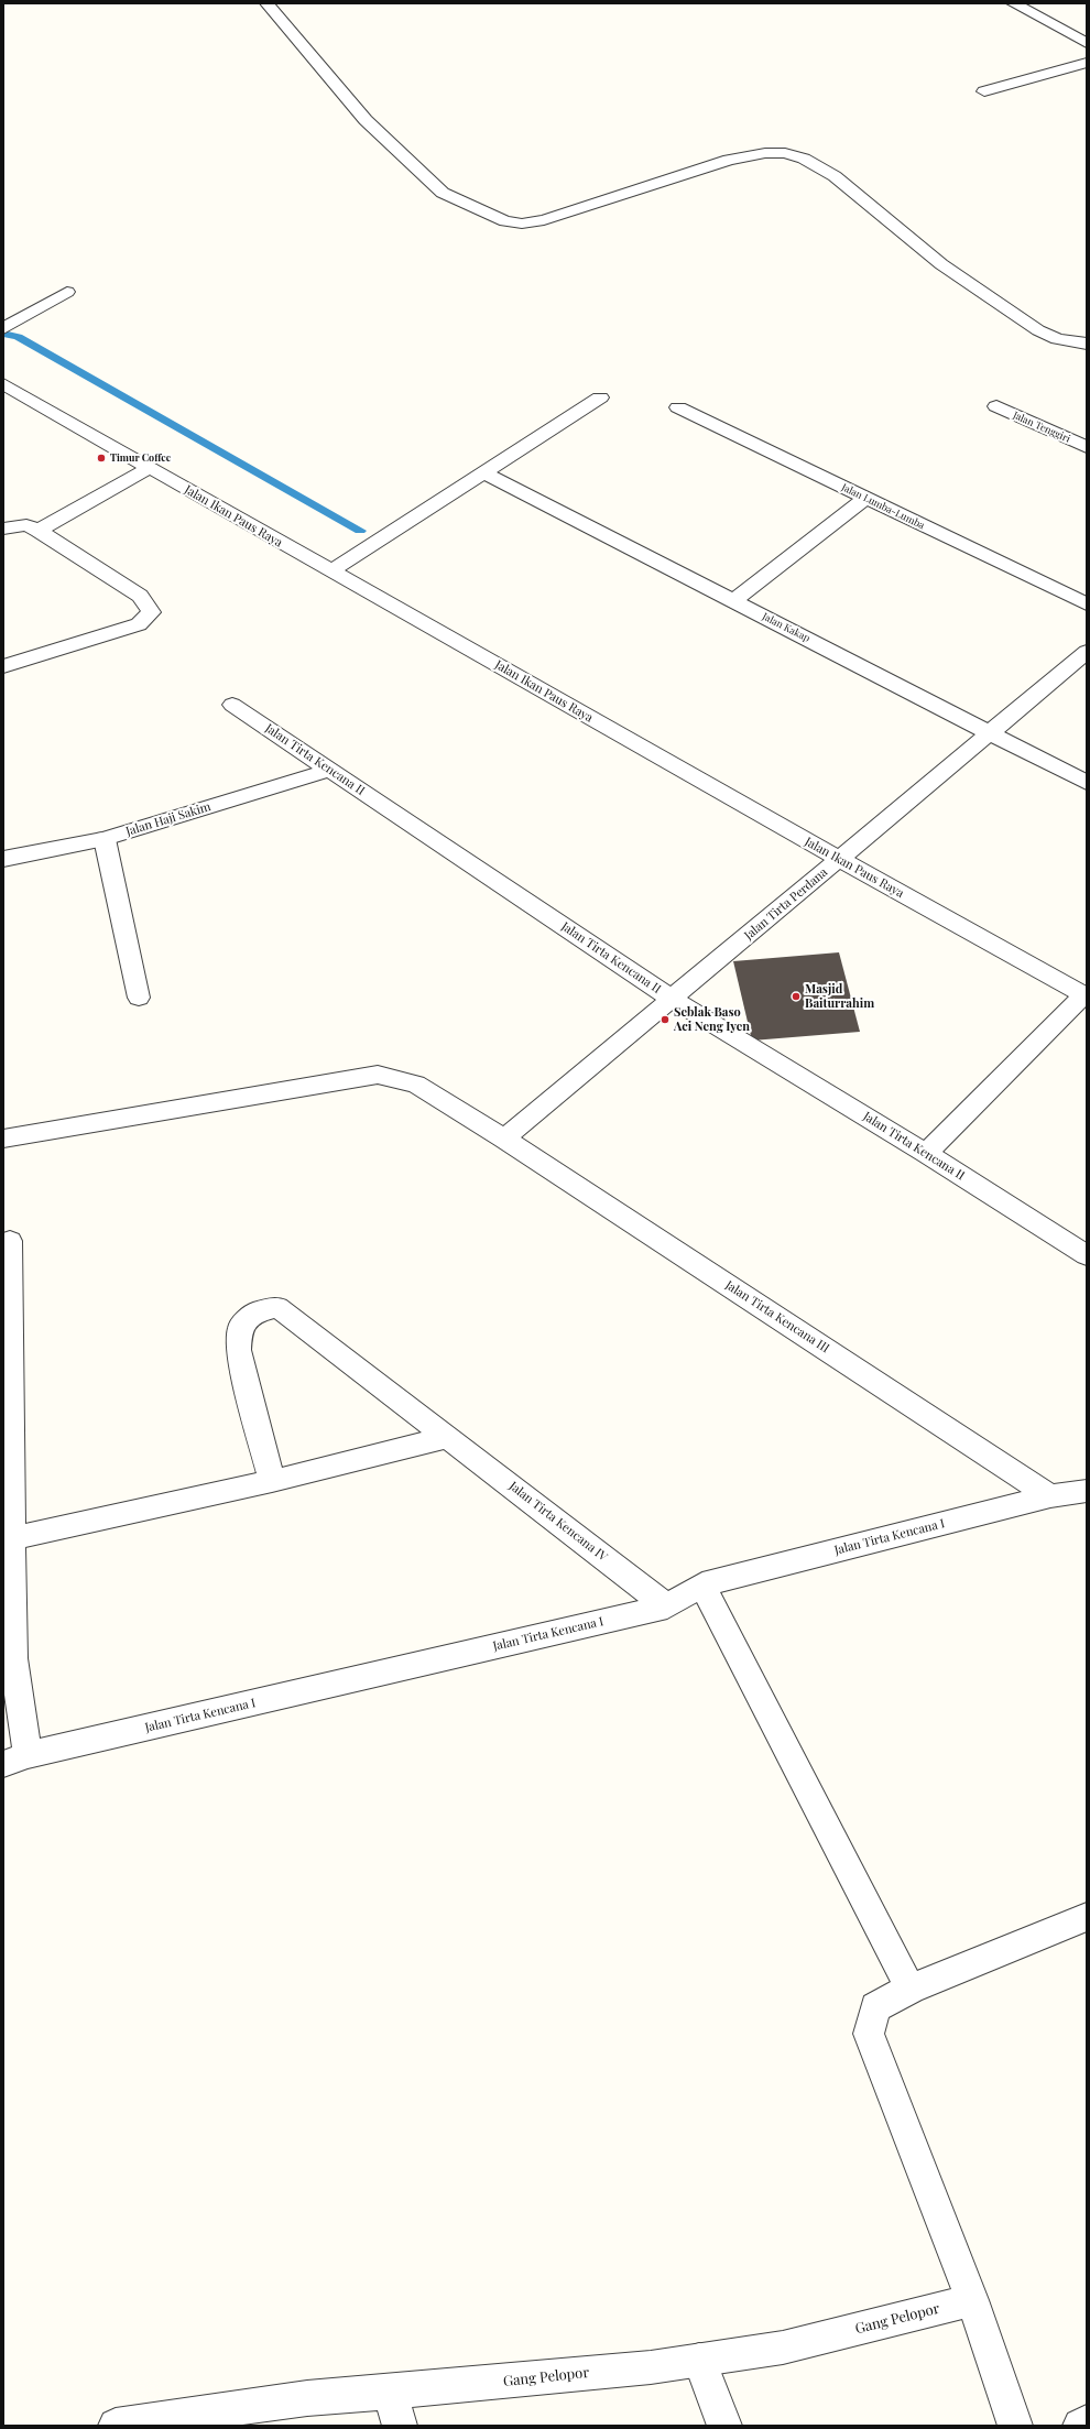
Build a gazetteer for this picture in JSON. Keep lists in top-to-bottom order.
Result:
{
  "streets": {
    "street": [
      "Jalan Tenggiri",
      "Jalan Lumba-Lumba",
      "Jalan Ikan Paus Raya",
      "Jalan Kakap",
      "Jalan Tirta Kencana II",
      "Jalan Haji Sakim",
      "Jalan Tirta Perdana",
      "Jalan Tirta Kencana III",
      "Jalan Tirta Kencana IV",
      "Jalan Tirta Kencana I",
      "Gang Pelopor"
    ]
  },
  "crossings": [
    ["Jalan Ikan Paus Raya", "Jalan Tirta Perdana"],
    ["Jalan Kakap", "Jalan Tirta Perdana"],
    ["Jalan Tirta Kencana II", "Jalan Haji Sakim"],
    ["Jalan Tirta Kencana II", "Jalan Tirta Perdana"],
    ["Jalan Tirta Perdana", "Jalan Tirta Kencana III"],
    ["Jalan Tirta Kencana III", "Jalan Tirta Kencana I"],
    ["Jalan Tirta Kencana IV", "Jalan Tirta Kencana I"]
  ],
  "places": ["Timur Coffee", "Masjid Baiturrahim", "Seblak Baso Aci Neng Iyen"]
}
